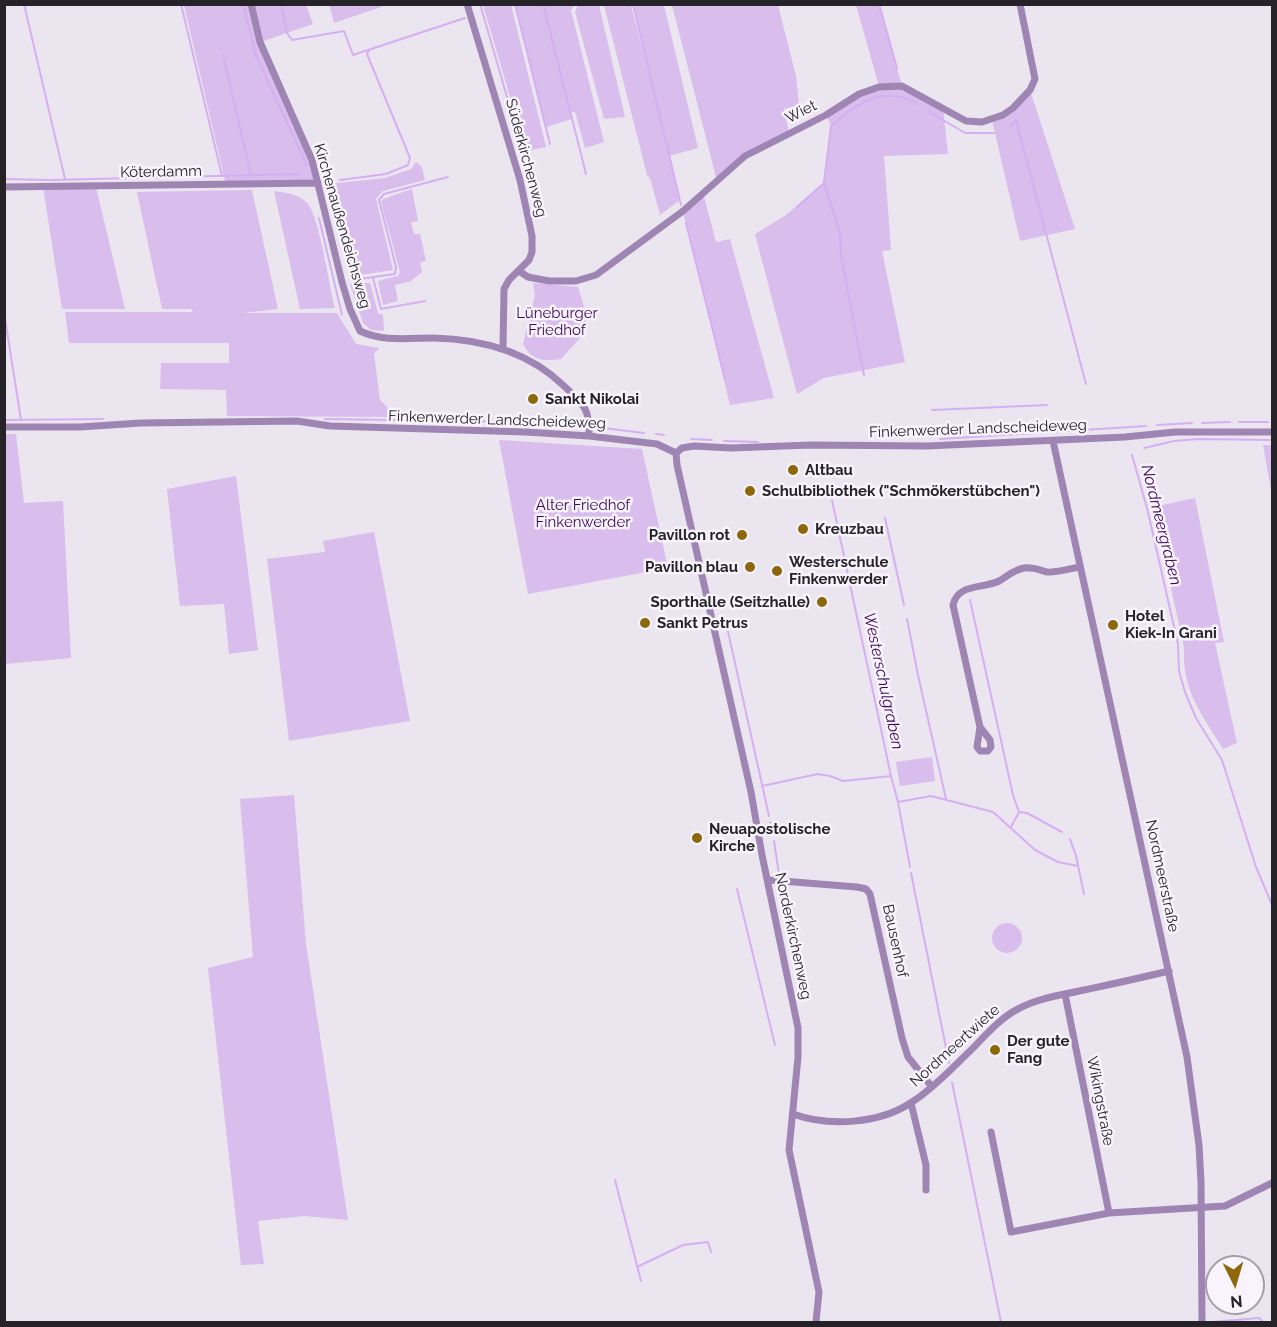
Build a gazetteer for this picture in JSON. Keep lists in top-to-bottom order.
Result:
{
  "streets": {
    "street": [
      "Wiet",
      "Süderkirchenweg",
      "Köterdamm",
      "Kirchenaußendeichsweg",
      "Finkenwerder Landscheideweg",
      "Nordmeerstraße",
      "Norderkirchenweg",
      "Bausenhof",
      "Nordmeertwiete",
      "Wikingstraße"
    ]
  },
  "crossings": [
    ["Wiet", "Süderkirchenweg"],
    ["Süderkirchenweg", "Kirchenaußendeichsweg"],
    ["Köterdamm", "Kirchenaußendeichsweg"],
    ["Kirchenaußendeichsweg", "Finkenwerder Landscheideweg"],
    ["Finkenwerder Landscheideweg", "Nordmeerstraße"],
    ["Finkenwerder Landscheideweg", "Norderkirchenweg"],
    ["Nordmeerstraße", "Nordmeertwiete"],
    ["Norderkirchenweg", "Bausenhof"],
    ["Norderkirchenweg", "Nordmeertwiete"],
    ["Bausenhof", "Nordmeertwiete"],
    ["Nordmeertwiete", "Wikingstraße"]
  ],
  "water": ["Nordmeergraben", "Westerschulgraben"],
  "parks": ["Lüneburger Friedhof", "Alter Friedhof Finkenwerder"],
  "places": [
    "Sankt Nikolai",
    "Altbau",
    "Schulbibliothek (\"Schmökerstübchen\")",
    "Kreuzbau",
    "Pavillon rot",
    "Pavillon blau",
    "Westerschule Finkenwerder",
    "Sporthalle (Seitzhalle)",
    "Sankt Petrus",
    "Hotel Kiek-In Grani",
    "Neuapostolische Kirche",
    "Der gute Fang"
  ],
  "north": "bottom"
}
